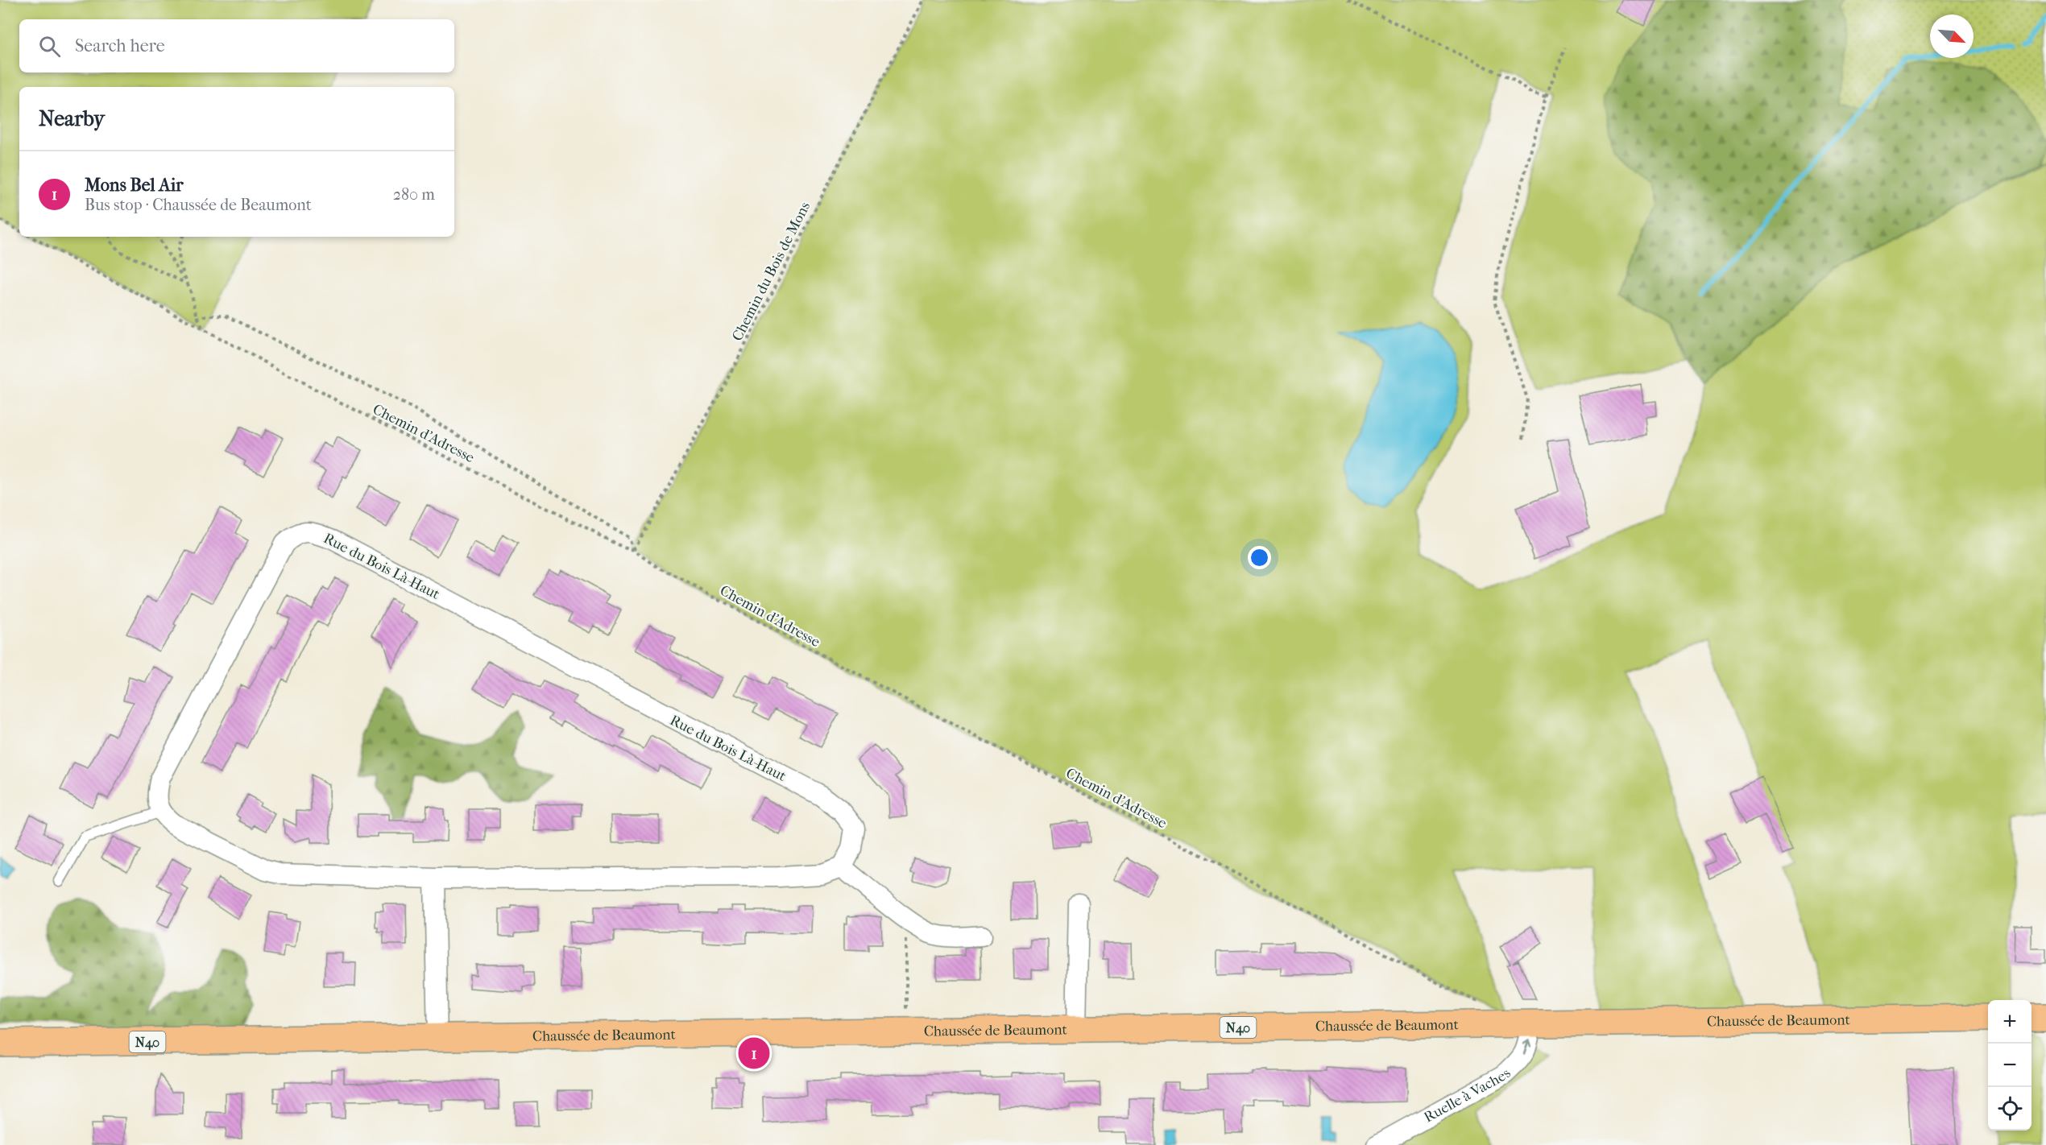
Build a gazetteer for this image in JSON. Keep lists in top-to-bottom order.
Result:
{
  "streets": {
    "main road": ["Chaussée de Beaumont", "N40"],
    "street": ["Rue du Bois Là-Haut", "Ruelle à Vaches"],
    "path": ["Chemin du Bois de Mons", "Chemin d'Adresse"]
  },
  "crossings": [
    ["Chemin du Bois de Mons", "Chemin d'Adresse"],
    ["Chaussée de Beaumont", "Ruelle à Vaches"]
  ],
  "one_way": ["Ruelle à Vaches"],
  "north": "bottom right",
  "page": {
    "search": "Search here",
    "heading": "Nearby",
    "list": [
      {
        "mark": "1",
        "name": "Mons Bel Air",
        "note": "Bus stop · Chaussée de Beaumont",
        "value": "280 m"
      }
    ],
    "map_buttons": ["+", "−"],
    "pins": "1"
  }
}
